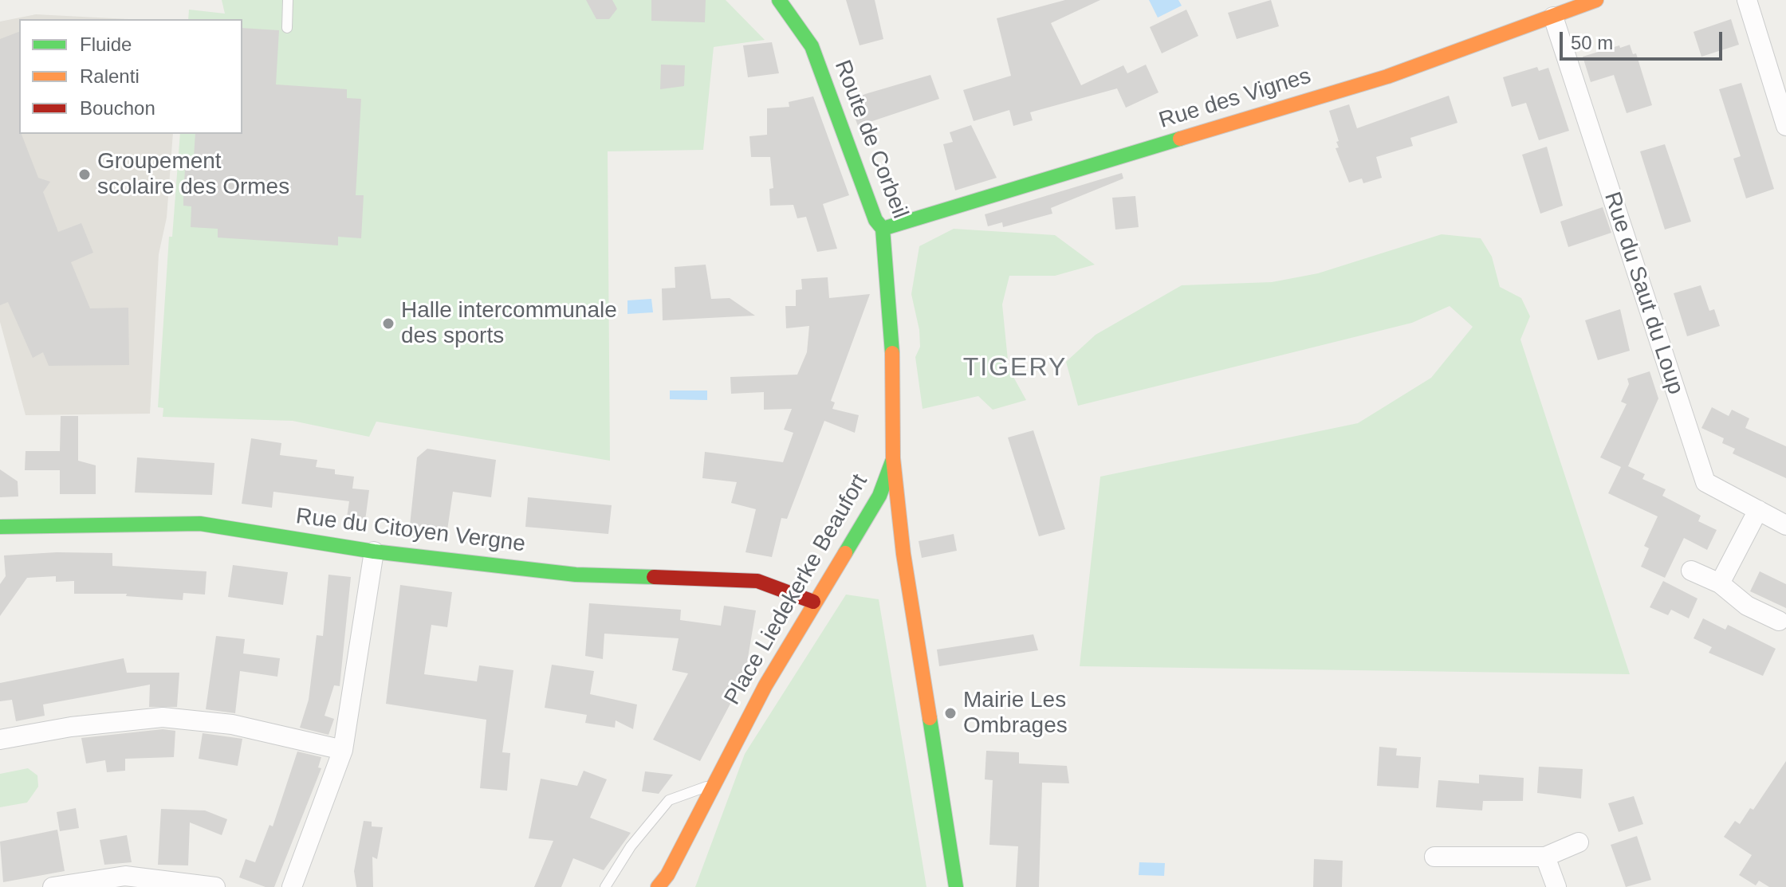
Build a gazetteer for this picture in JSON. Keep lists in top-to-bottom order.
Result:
{
  "streets": {
    "street": [
      "Rue des Vignes",
      "Route de Corbeil",
      "Rue du Saut du Loup",
      "Rue du Citoyen Vergne",
      "Place Liedekerke Beaufort"
    ]
  },
  "crossings": [
    ["Rue des Vignes", "Route de Corbeil"],
    ["Rue des Vignes", "Rue du Saut du Loup"],
    ["Route de Corbeil", "Place Liedekerke Beaufort"],
    ["Rue du Citoyen Vergne", "Place Liedekerke Beaufort"]
  ],
  "districts": ["TIGERY"],
  "places": ["Groupement scolaire des Ormes", "Halle intercommunale des sports", "Mairie Les Ombrages"],
  "legend": ["Fluide", "Ralenti", "Bouchon"],
  "scale_bar": "50 m"
}
